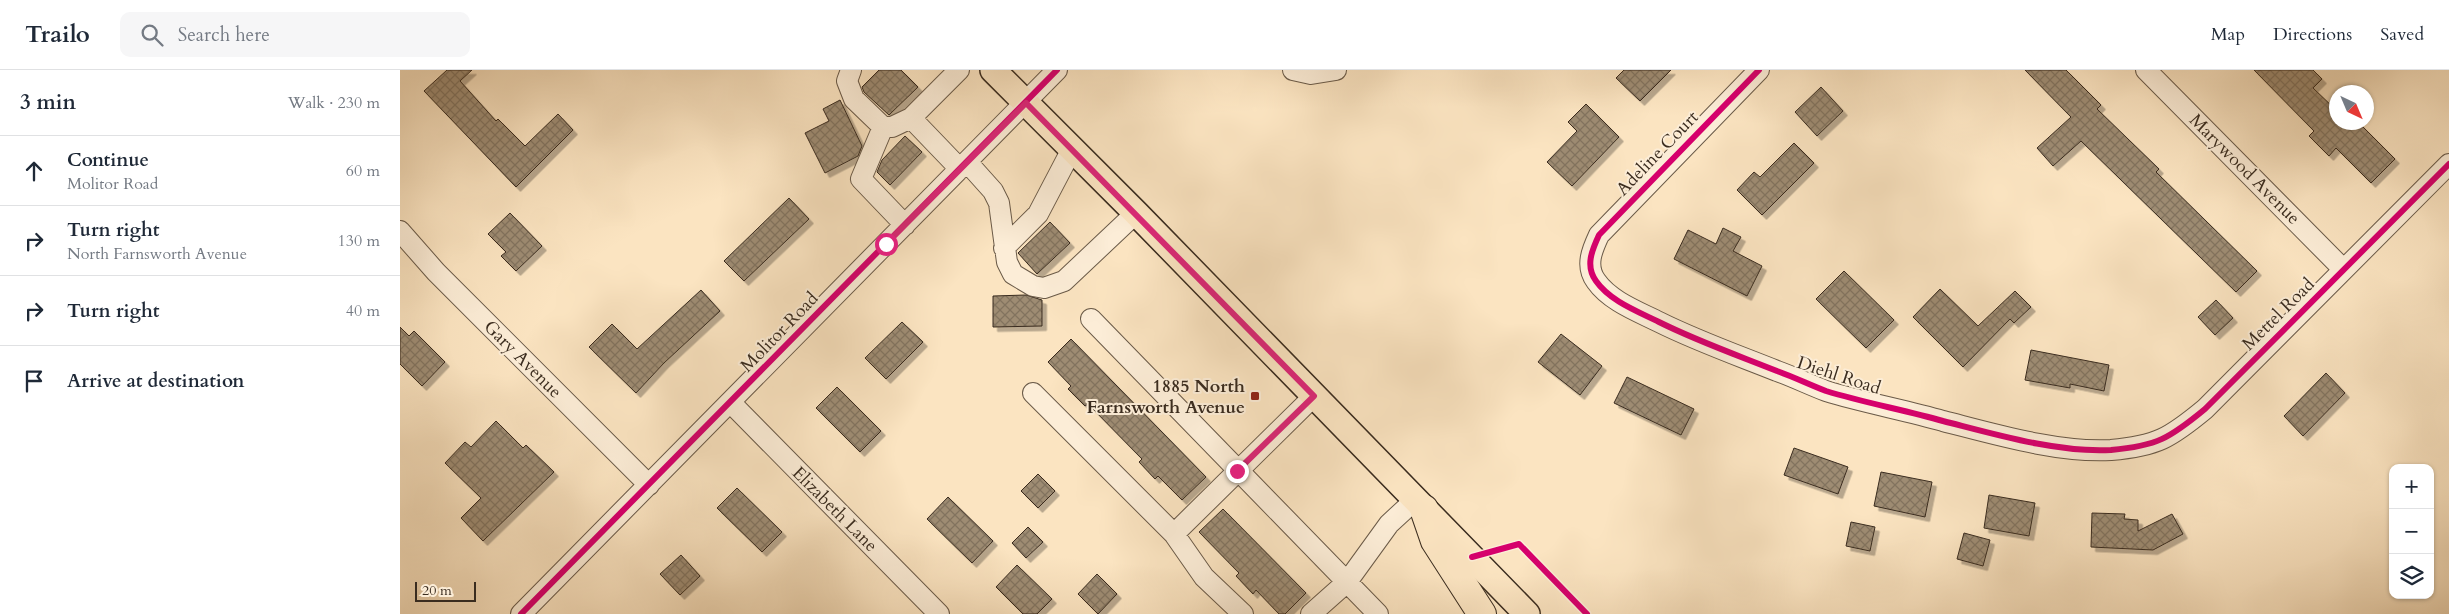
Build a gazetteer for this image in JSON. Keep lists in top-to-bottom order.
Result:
{
  "streets": {
    "street": [
      "Adeline Court",
      "Marywood Avenue",
      "Mettel Road",
      "Molitor Road",
      "Gary Avenue",
      "Diehl Road",
      "Elizabeth Lane"
    ]
  },
  "crossings": [
    ["Adeline Court", "Diehl Road"],
    ["Marywood Avenue", "Mettel Road"],
    ["Mettel Road", "Diehl Road"],
    ["Molitor Road", "Gary Avenue"],
    ["Molitor Road", "Elizabeth Lane"]
  ],
  "places": {
    "transit": ["1885 North Farnsworth Avenue"]
  },
  "scale_bar": "20 m",
  "north": "bottom right",
  "page": {
    "header": "Trailo",
    "search": "Search here",
    "nav": ["Map", "Directions", "Saved"],
    "heading": ["3 min", "Walk · 230 m"],
    "list": [
      ["Continue", "Molitor Road", "60 m"],
      ["Turn right", "North Farnsworth Avenue", "130 m"],
      ["Turn right", "40 m"],
      "Arrive at destination"
    ],
    "map_buttons": ["+", "−"],
    "scale": "20 m"
  }
}
